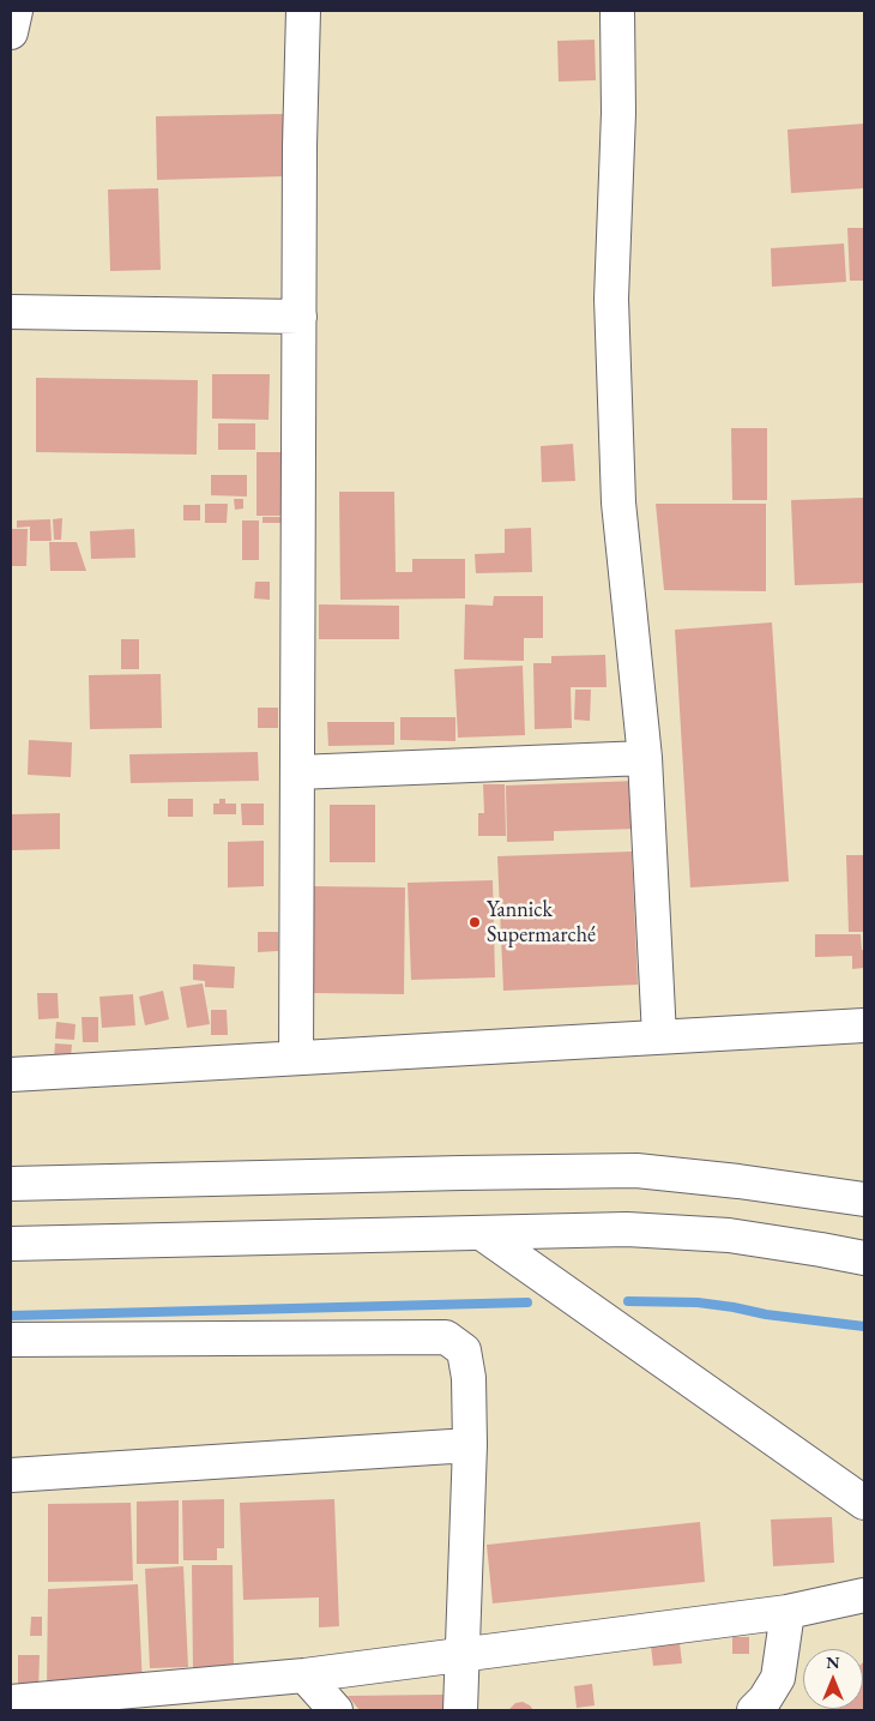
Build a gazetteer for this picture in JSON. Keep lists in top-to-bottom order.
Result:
{
  "places": ["Yannick Supermarché"],
  "north": "top"
}
